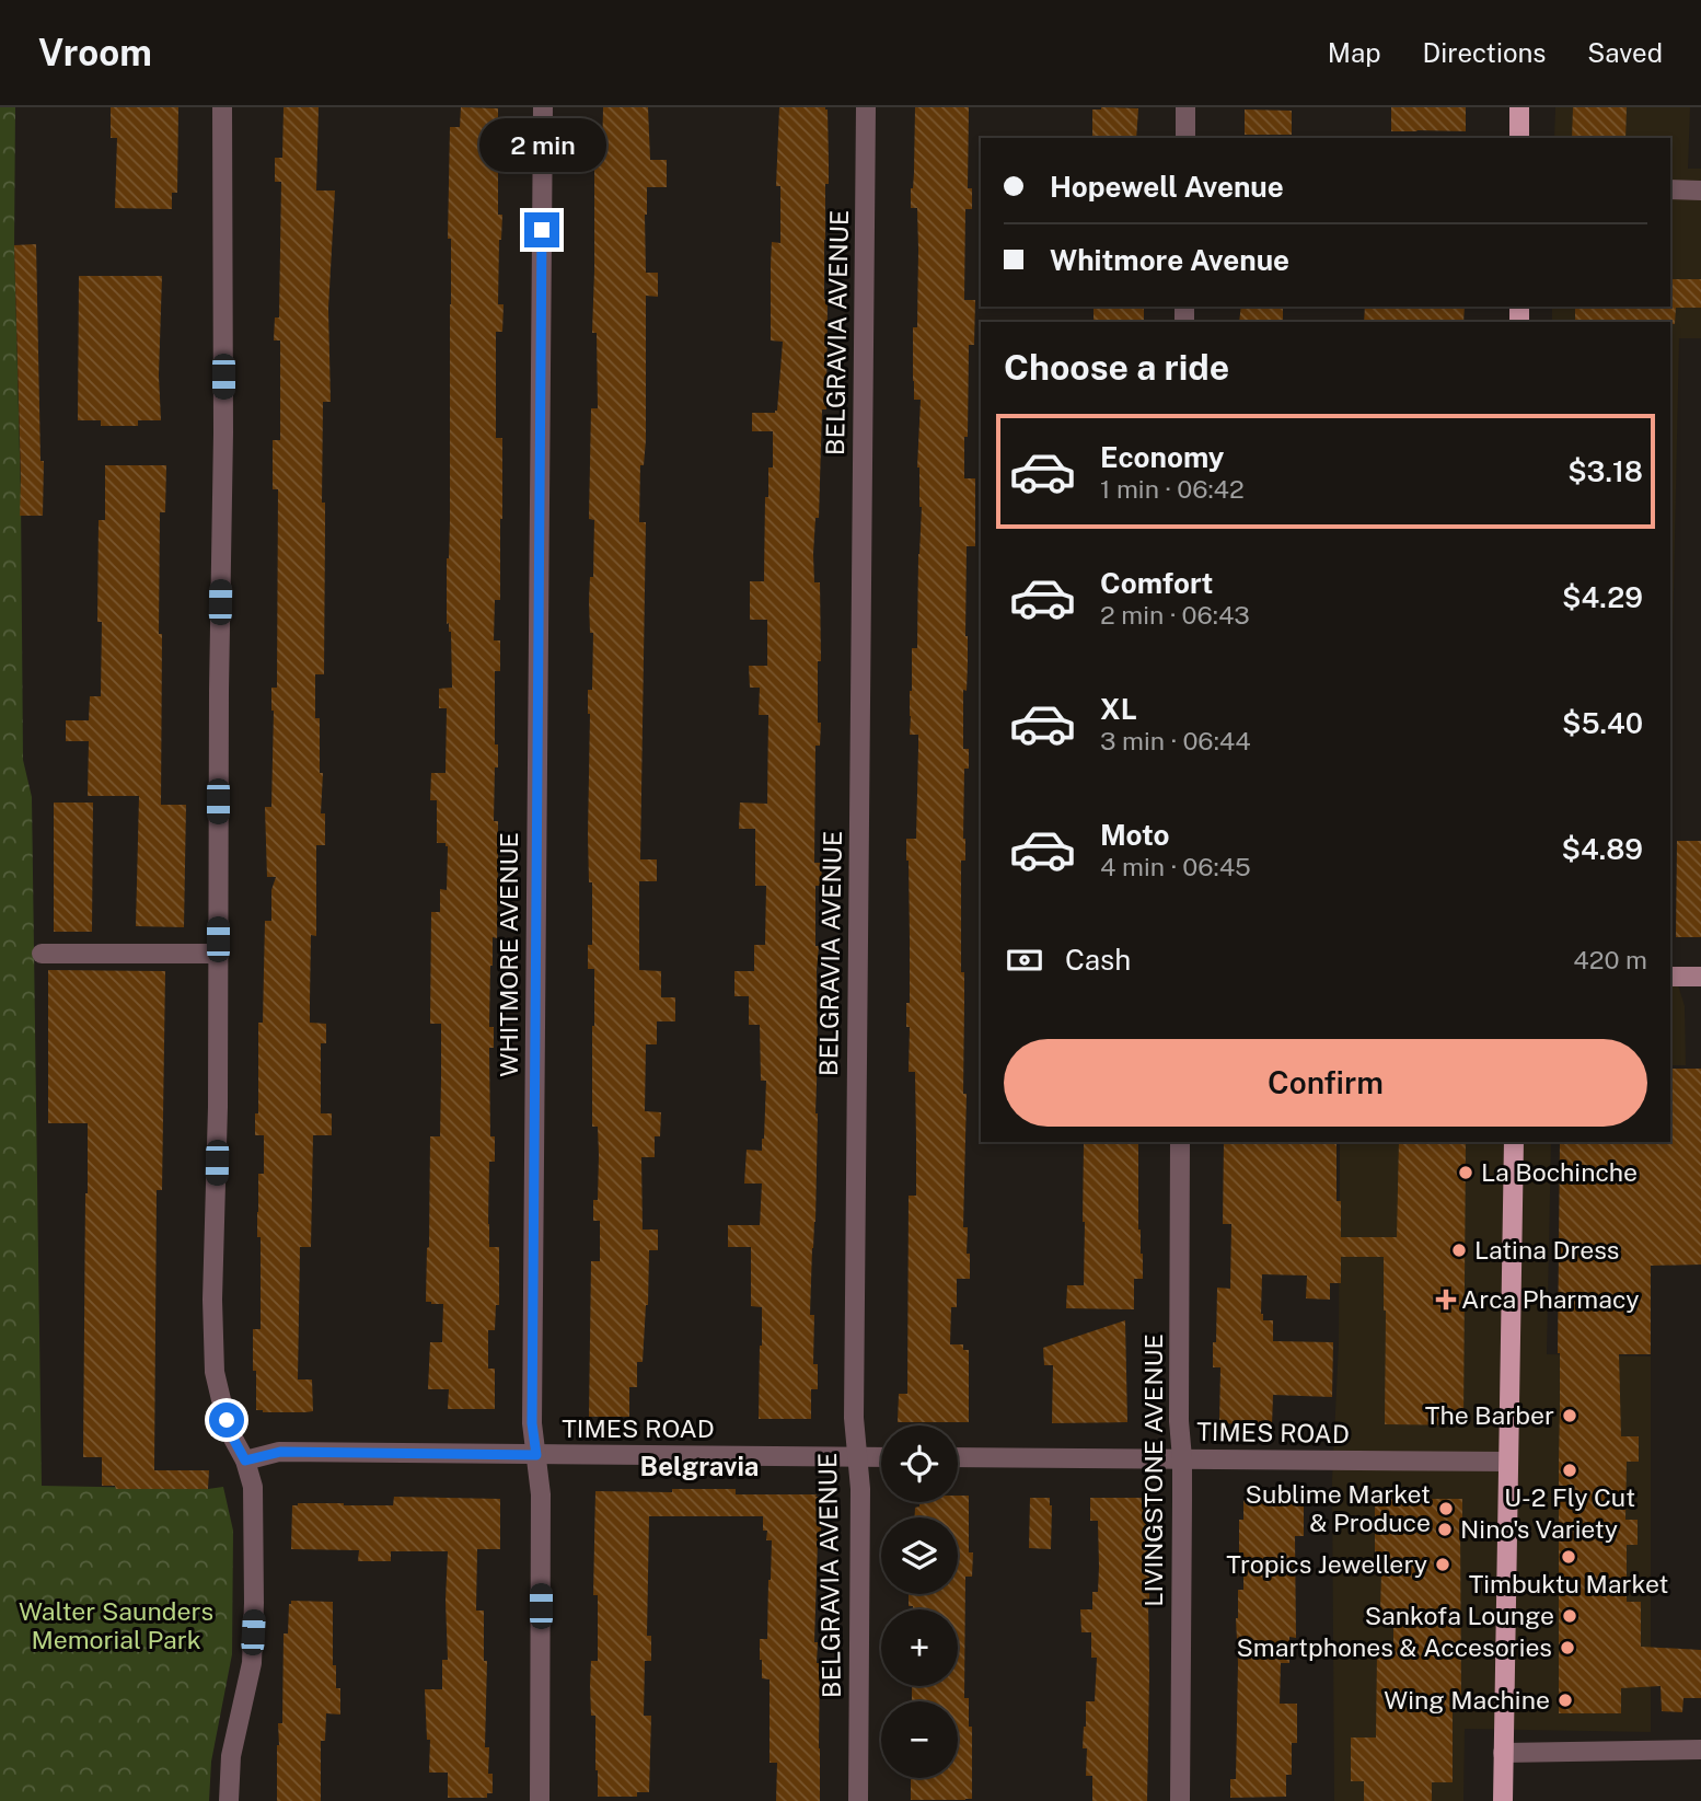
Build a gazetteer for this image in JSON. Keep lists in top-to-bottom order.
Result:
{
  "streets": {
    "street": [
      "BELGRAVIA AVENUE",
      "WHITMORE AVENUE",
      "TIMES ROAD",
      "LIVINGSTONE AVENUE"
    ]
  },
  "crossings": [
    ["BELGRAVIA AVENUE", "TIMES ROAD"],
    ["WHITMORE AVENUE", "TIMES ROAD"],
    ["TIMES ROAD", "LIVINGSTONE AVENUE"]
  ],
  "districts": ["Belgravia"],
  "parks": ["Walter Saunders Memorial Park"],
  "places": {
    "other": [
      "La Bochinche",
      "Latina Dress",
      "The Barber",
      "U-2 Fly Cut",
      "Sublime Market & Produce",
      "Nino's Variety",
      "Timbuktu Market",
      "Tropics Jewellery",
      "Sankofa Lounge",
      "Smartphones & Accesories",
      "Wing Machine"
    ],
    "health": ["Arca Pharmacy"]
  },
  "page": {
    "header": "Vroom",
    "nav": ["Map", "Directions", "Saved"],
    "bubble": "2 min",
    "banner": ["Hopewell Avenue", "Whitmore Avenue"],
    "heading": "Choose a ride",
    "list": [
      {
        "name": "Economy",
        "note": "1 min · 06:42",
        "value": "$3.18"
      },
      {
        "name": "Comfort",
        "note": "2 min · 06:43",
        "value": "$4.29"
      },
      {
        "name": "XL",
        "note": "3 min · 06:44",
        "value": "$5.40"
      },
      {
        "name": "Moto",
        "note": "4 min · 06:45",
        "value": "$4.89"
      }
    ],
    "pay": ["Cash", "420 m"],
    "buttons": "Confirm",
    "map_buttons": ["+", "−"]
  }
}
